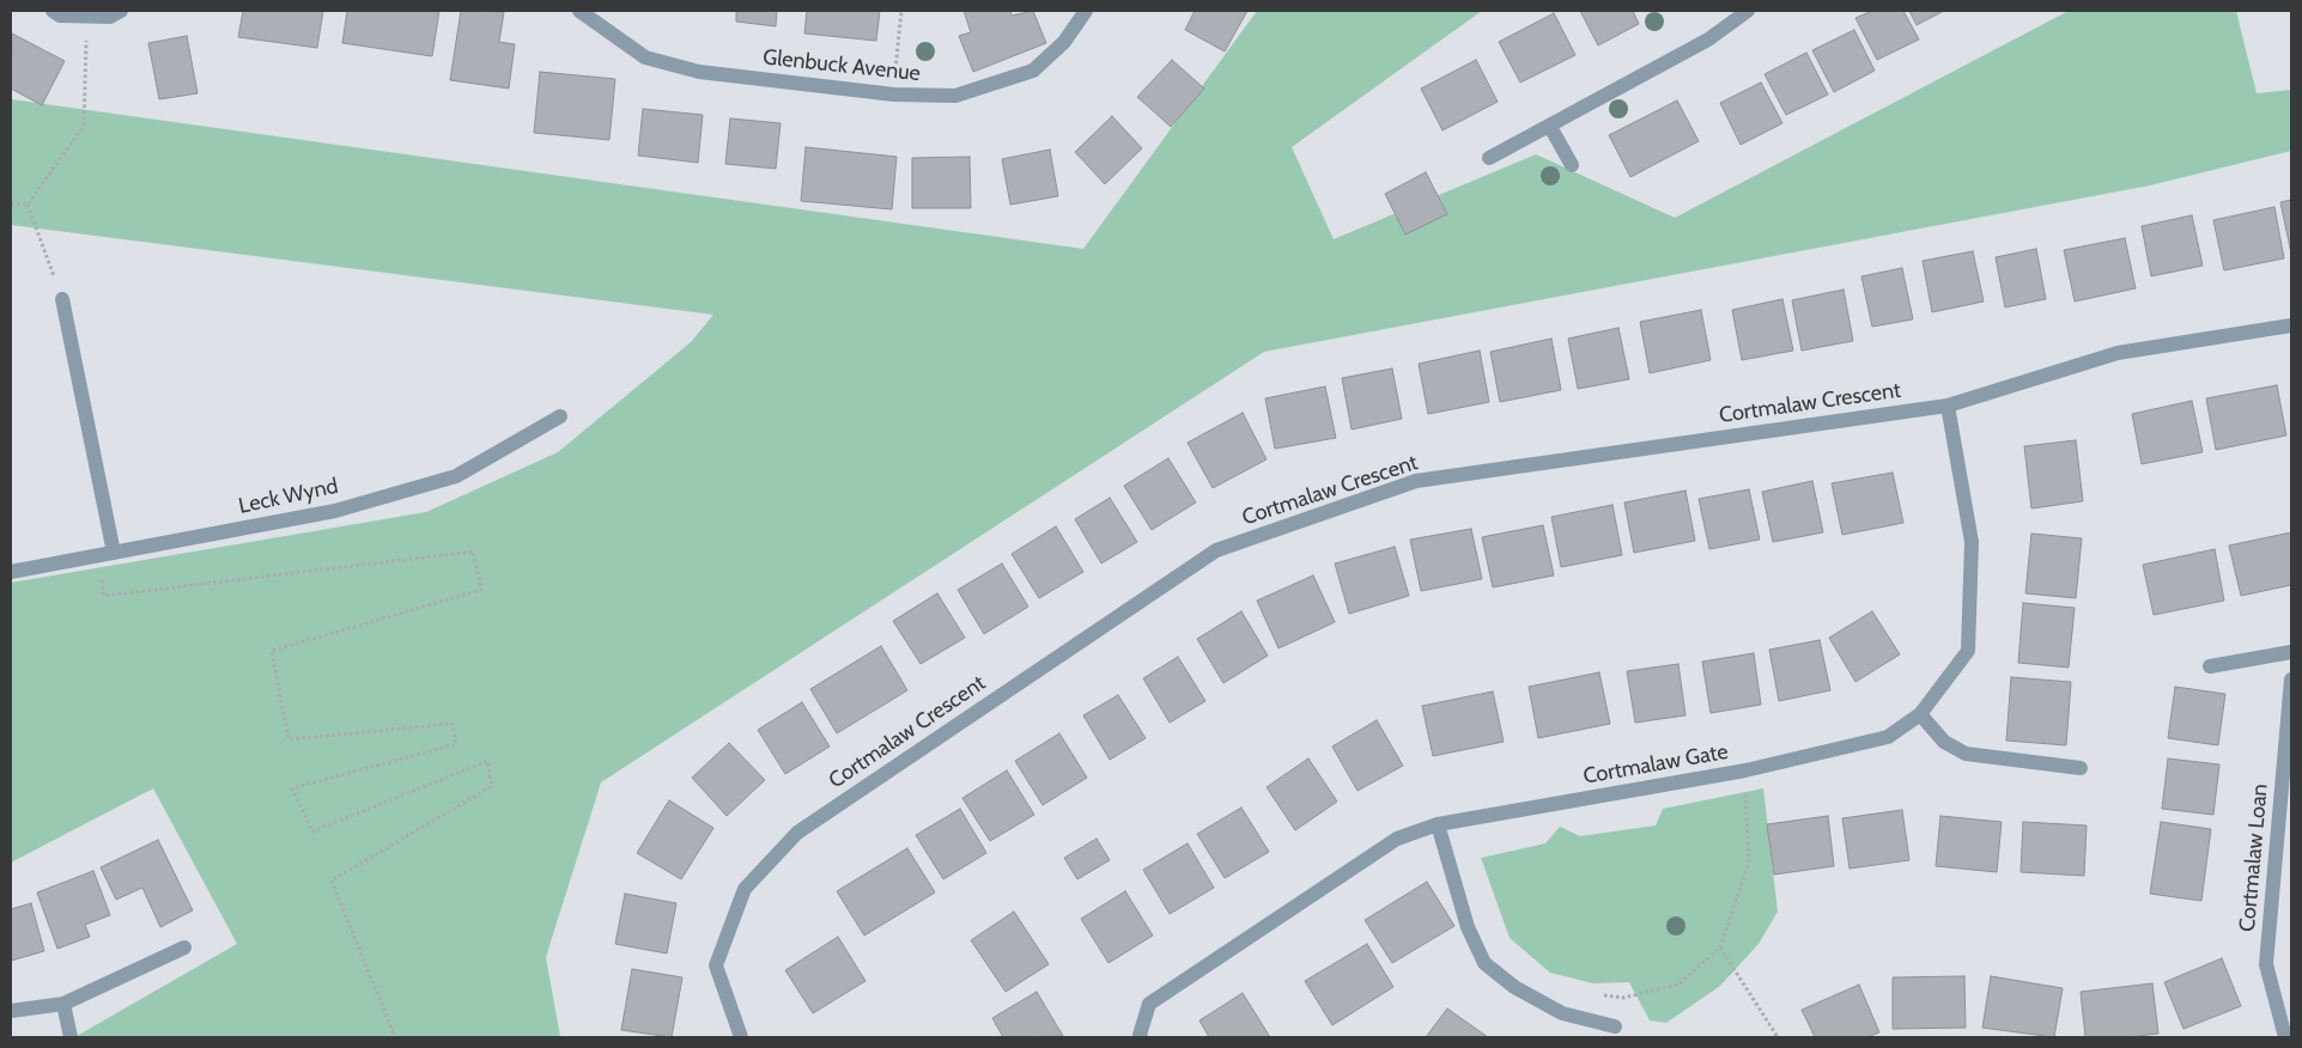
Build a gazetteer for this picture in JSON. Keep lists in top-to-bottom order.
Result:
{
  "streets": {
    "street": [
      "Glenbuck Avenue",
      "Cortmalaw Crescent",
      "Leck Wynd",
      "Cortmalaw Gate",
      "Cortmalaw Loan"
    ]
  },
  "crossings": [
    ["Cortmalaw Crescent", "Cortmalaw Gate"]
  ]
}
